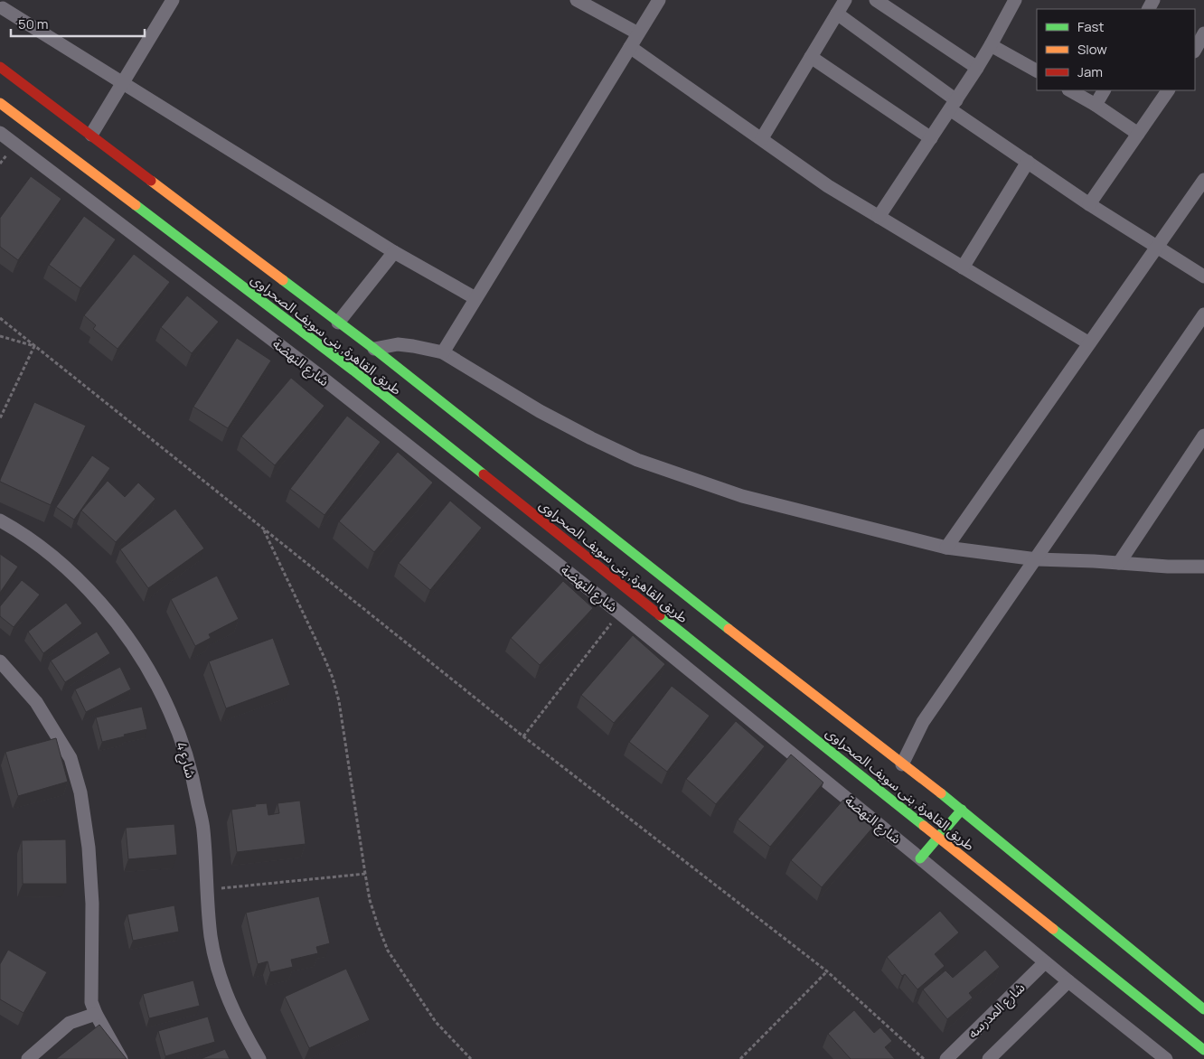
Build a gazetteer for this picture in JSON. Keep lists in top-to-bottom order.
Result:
{
  "streets": {
    "main road": ["طريق القاهرة, بنى سويف الصحراوى"],
    "street": ["شارع النهضة", "شارع 4", "شارع المدرسه"]
  },
  "crossings": [
    ["شارع النهضة", "شارع المدرسه"]
  ],
  "legend": ["Fast", "Slow", "Jam"],
  "scale_bar": "50 m"
}
